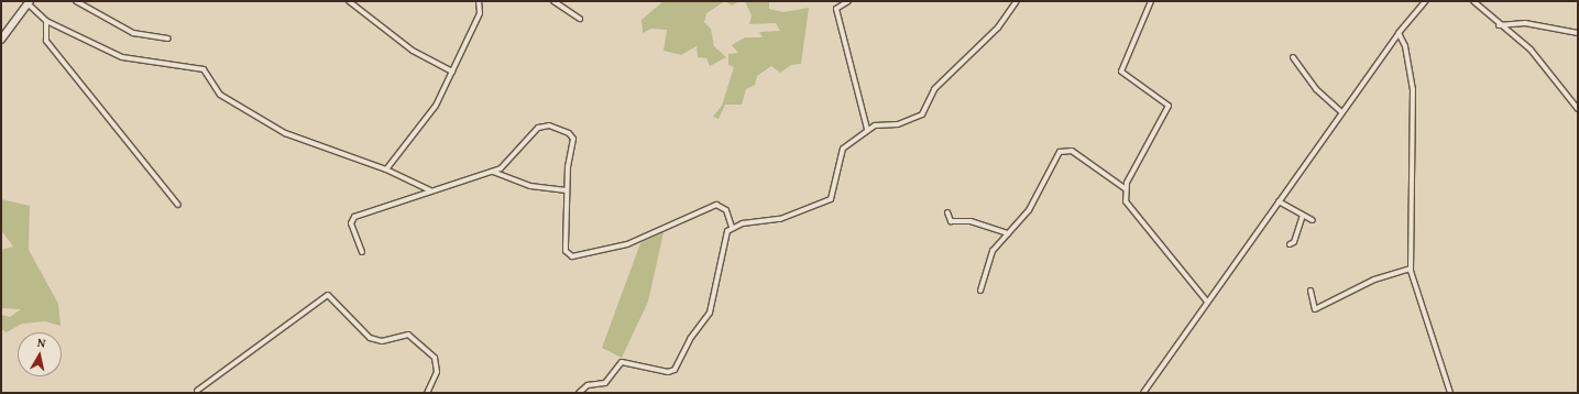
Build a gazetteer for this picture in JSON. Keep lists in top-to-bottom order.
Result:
{
  "north": "top"
}
